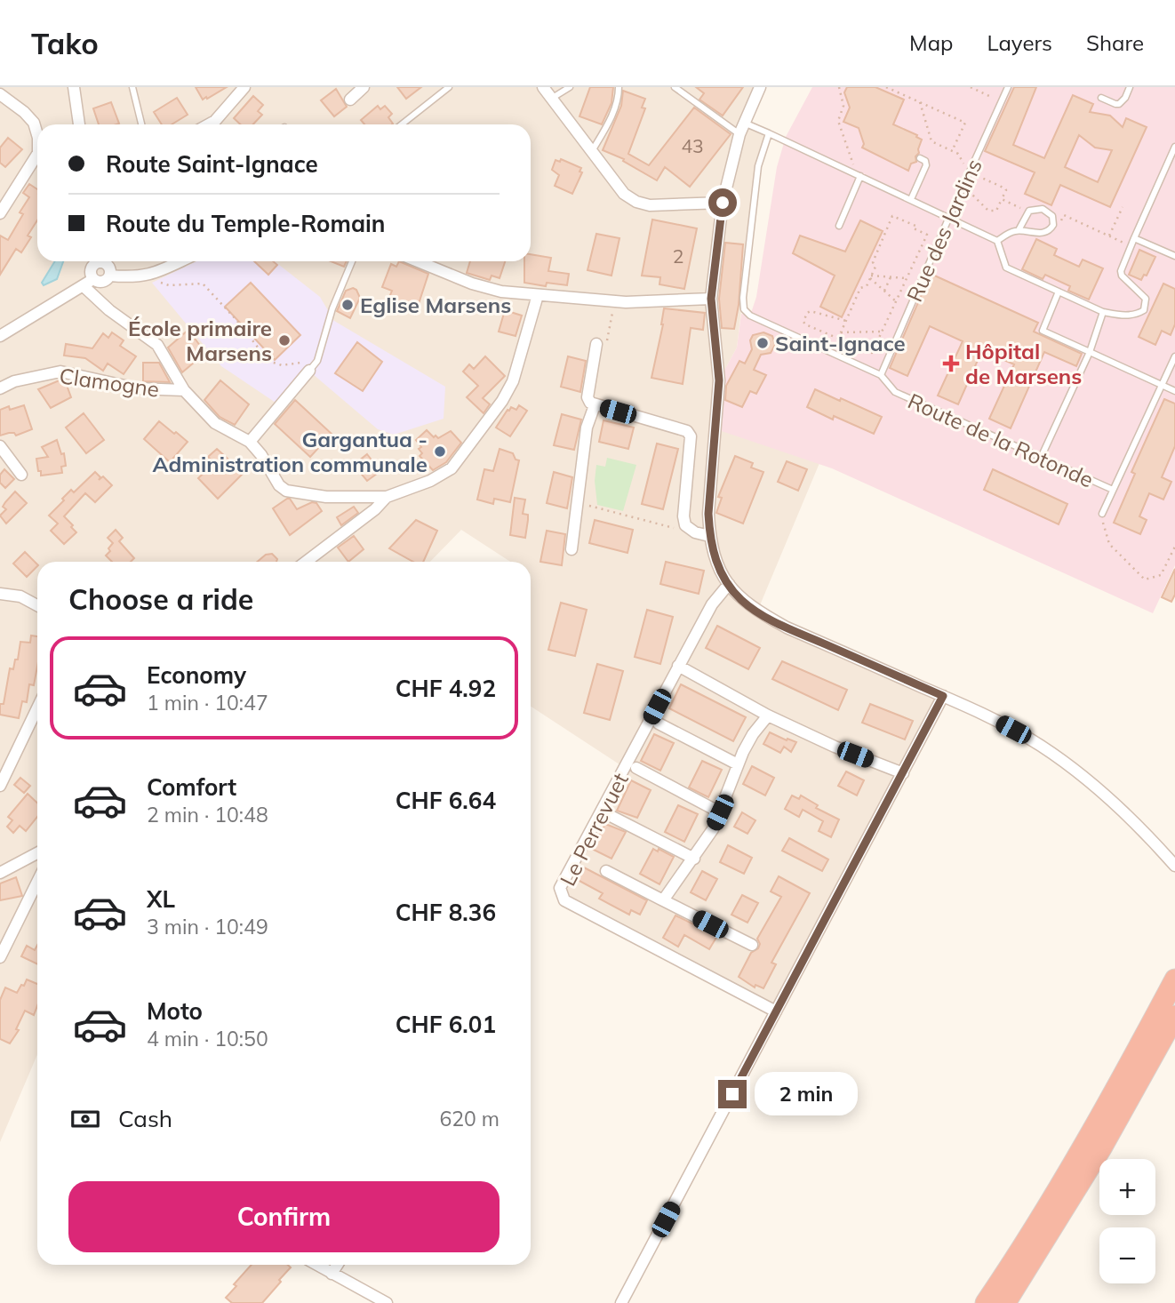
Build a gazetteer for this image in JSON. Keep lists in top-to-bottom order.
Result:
{
  "streets": {
    "street": ["Clamogne", "Le Perrevuet"],
    "lane": ["Rue des Jardins", "Route de la Rotonde"]
  },
  "crossings": [
    ["Rue des Jardins", "Route de la Rotonde"]
  ],
  "places": {
    "other": [
      "Eglise Marsens",
      "École primaire Marsens",
      "Saint-Ignace",
      "Gargantua - Administration communale"
    ],
    "health": ["Hôpital de Marsens"]
  },
  "house_numbers": ["43", "2"],
  "page": {
    "header": "Tako",
    "nav": ["Map", "Layers", "Share"],
    "banner": ["Route Saint-Ignace", "Route du Temple-Romain"],
    "heading": "Choose a ride",
    "list": [
      {
        "name": "Economy",
        "note": "1 min · 10:47",
        "value": "CHF 4.92"
      },
      {
        "name": "Comfort",
        "note": "2 min · 10:48",
        "value": "CHF 6.64"
      },
      {
        "name": "XL",
        "note": "3 min · 10:49",
        "value": "CHF 8.36"
      },
      {
        "name": "Moto",
        "note": "4 min · 10:50",
        "value": "CHF 6.01"
      }
    ],
    "bubble": "2 min",
    "pay": ["Cash", "620 m"],
    "map_buttons": ["+", "−"],
    "buttons": "Confirm"
  }
}
